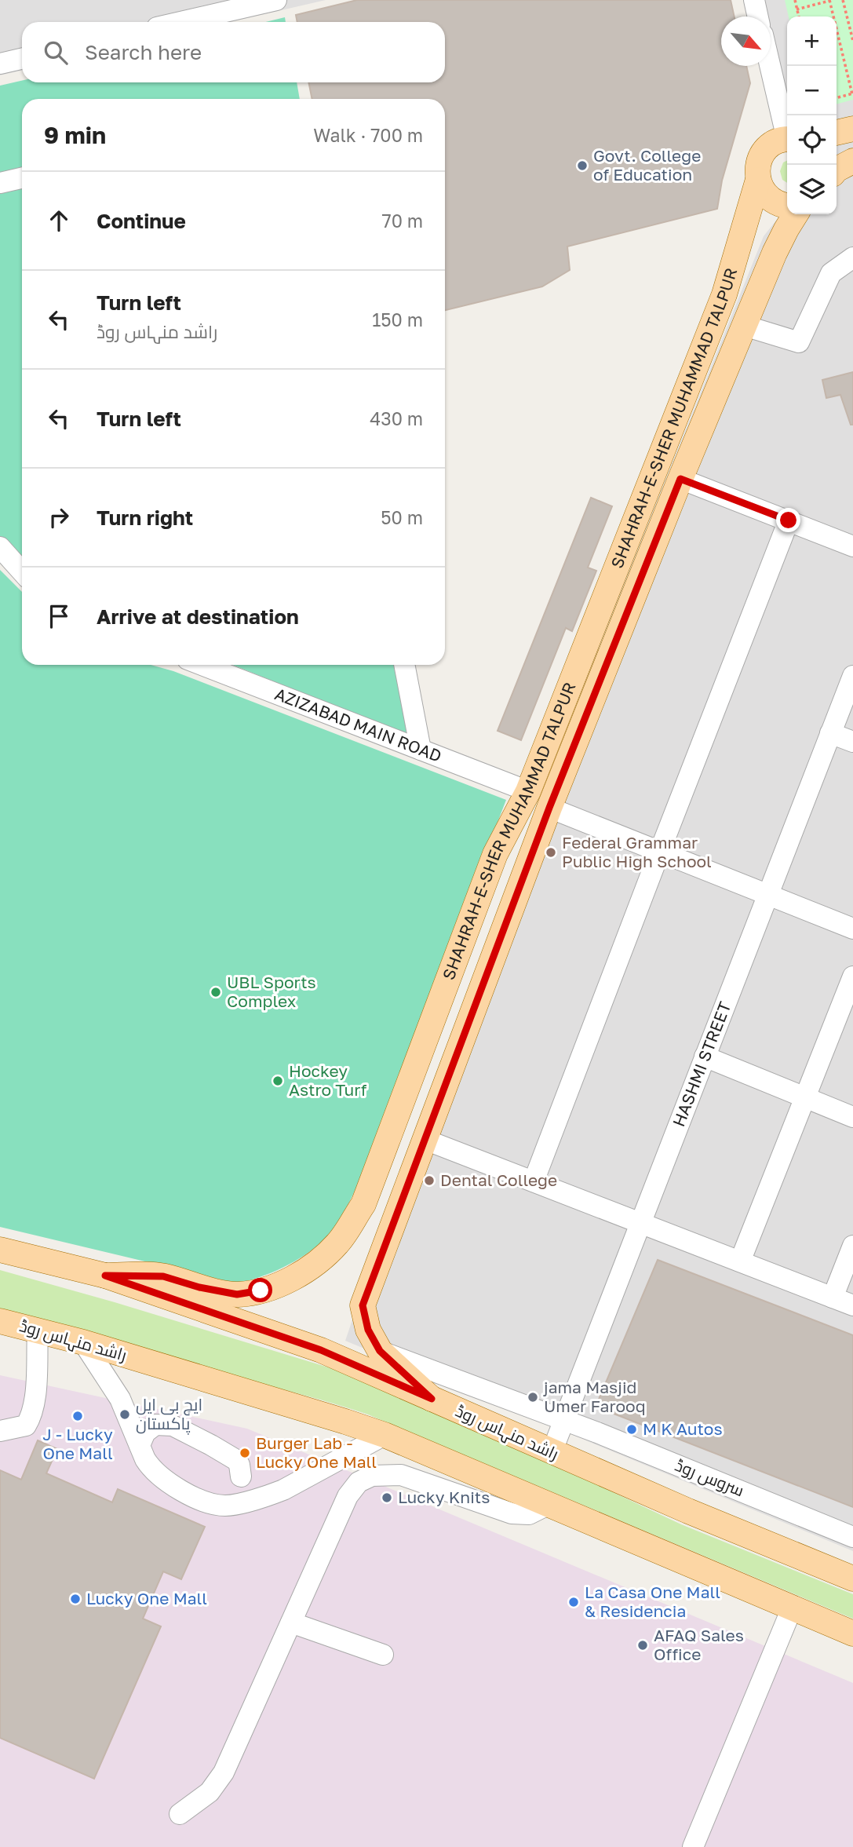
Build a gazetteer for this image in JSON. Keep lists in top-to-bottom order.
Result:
{
  "streets": {
    "main road": ["SHAHRAH-E-SHER MUHAMMAD TALPUR", "راشد منہاس روڈ"],
    "street": ["AZIZABAD MAIN ROAD", "HASHMI STREET", "سروس روڈ"]
  },
  "crossings": [
    ["SHAHRAH-E-SHER MUHAMMAD TALPUR", "AZIZABAD MAIN ROAD"],
    ["SHAHRAH-E-SHER MUHAMMAD TALPUR", "راشد منہاس روڈ"],
    ["SHAHRAH-E-SHER MUHAMMAD TALPUR", "سروس روڈ"],
    ["HASHMI STREET", "راشد منہاس روڈ"],
    ["HASHMI STREET", "سروس روڈ"]
  ],
  "places": [
    "Govt. College of Education",
    "Federal Grammar Public High School",
    "UBL Sports Complex",
    "Hockey Astro Turf",
    "Dental College",
    "jama Masjid Umer Farooq",
    "ایچ بی ایل پاکستان",
    "J - Lucky One Mall",
    "M K Autos",
    "Burger Lab - Lucky One Mall",
    "Lucky Knits",
    "Lucky One Mall",
    "La Casa One Mall & Residencia",
    "AFAQ Sales Office"
  ],
  "north": "bottom right",
  "page": {
    "map_buttons": ["+", "−"],
    "search": "Search here",
    "heading": ["9 min", "Walk · 700 m"],
    "list": [
      ["Continue", "70 m"],
      ["Turn left", "راشد منہاس روڈ", "150 m"],
      ["Turn left", "430 m"],
      ["Turn right", "50 m"],
      "Arrive at destination"
    ]
  }
}
